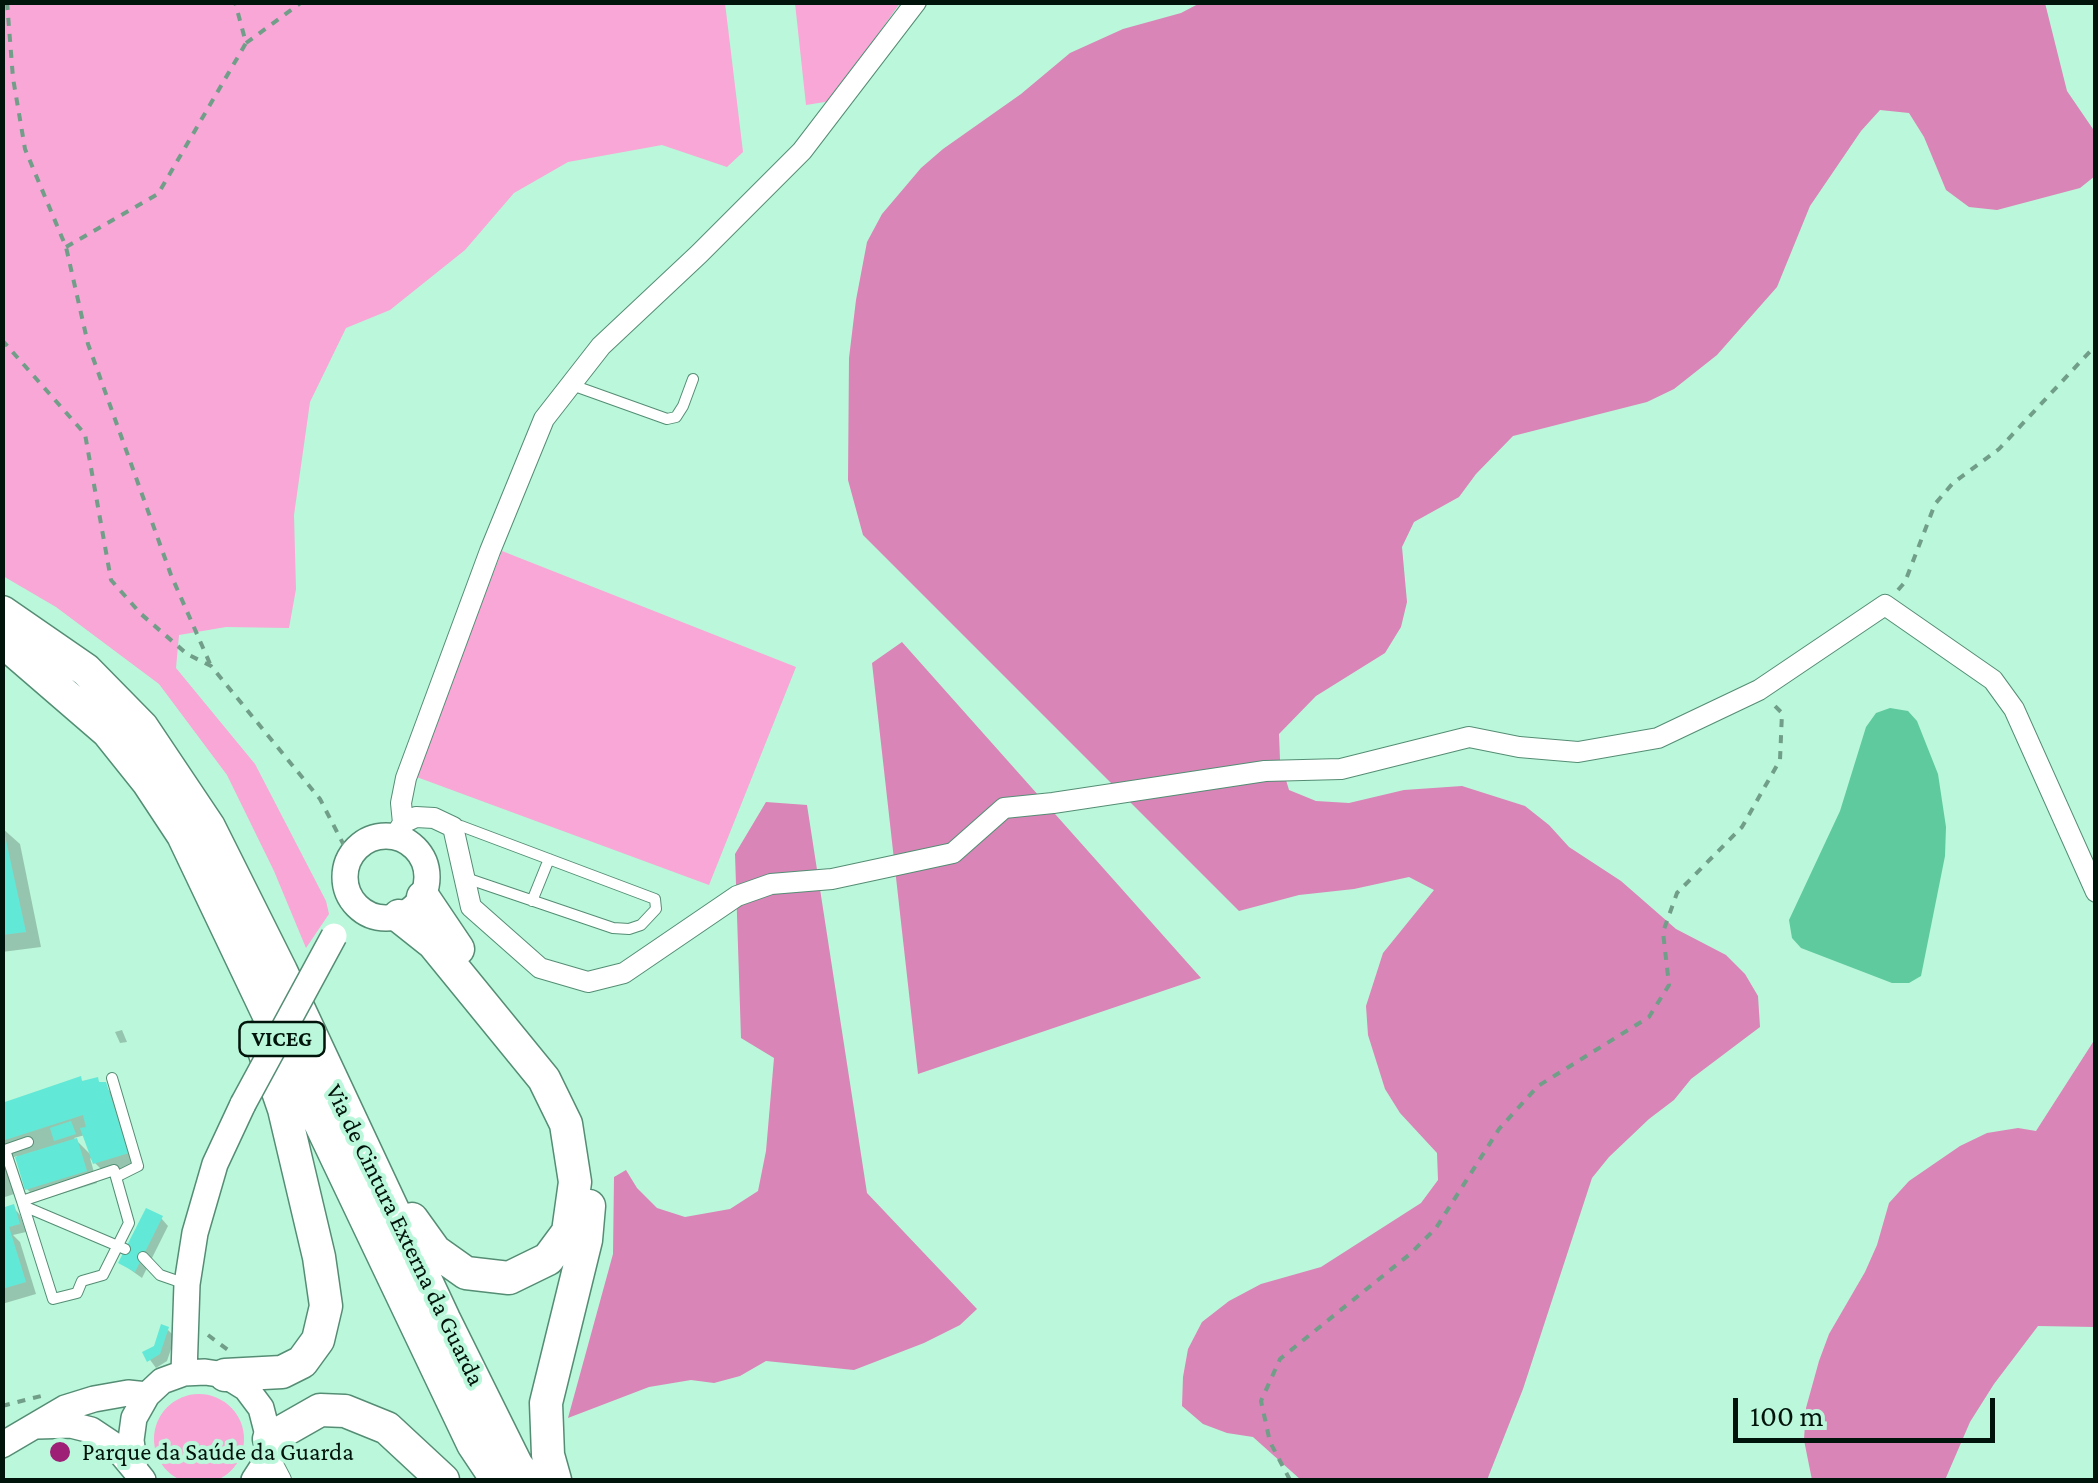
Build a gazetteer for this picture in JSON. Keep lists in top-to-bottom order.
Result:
{
  "streets": {
    "highway": ["VICEG", "Via de Cintura Externa da Guarda"]
  },
  "places": ["Parque da Saúde da Guarda"],
  "scale_bar": "100 m"
}
